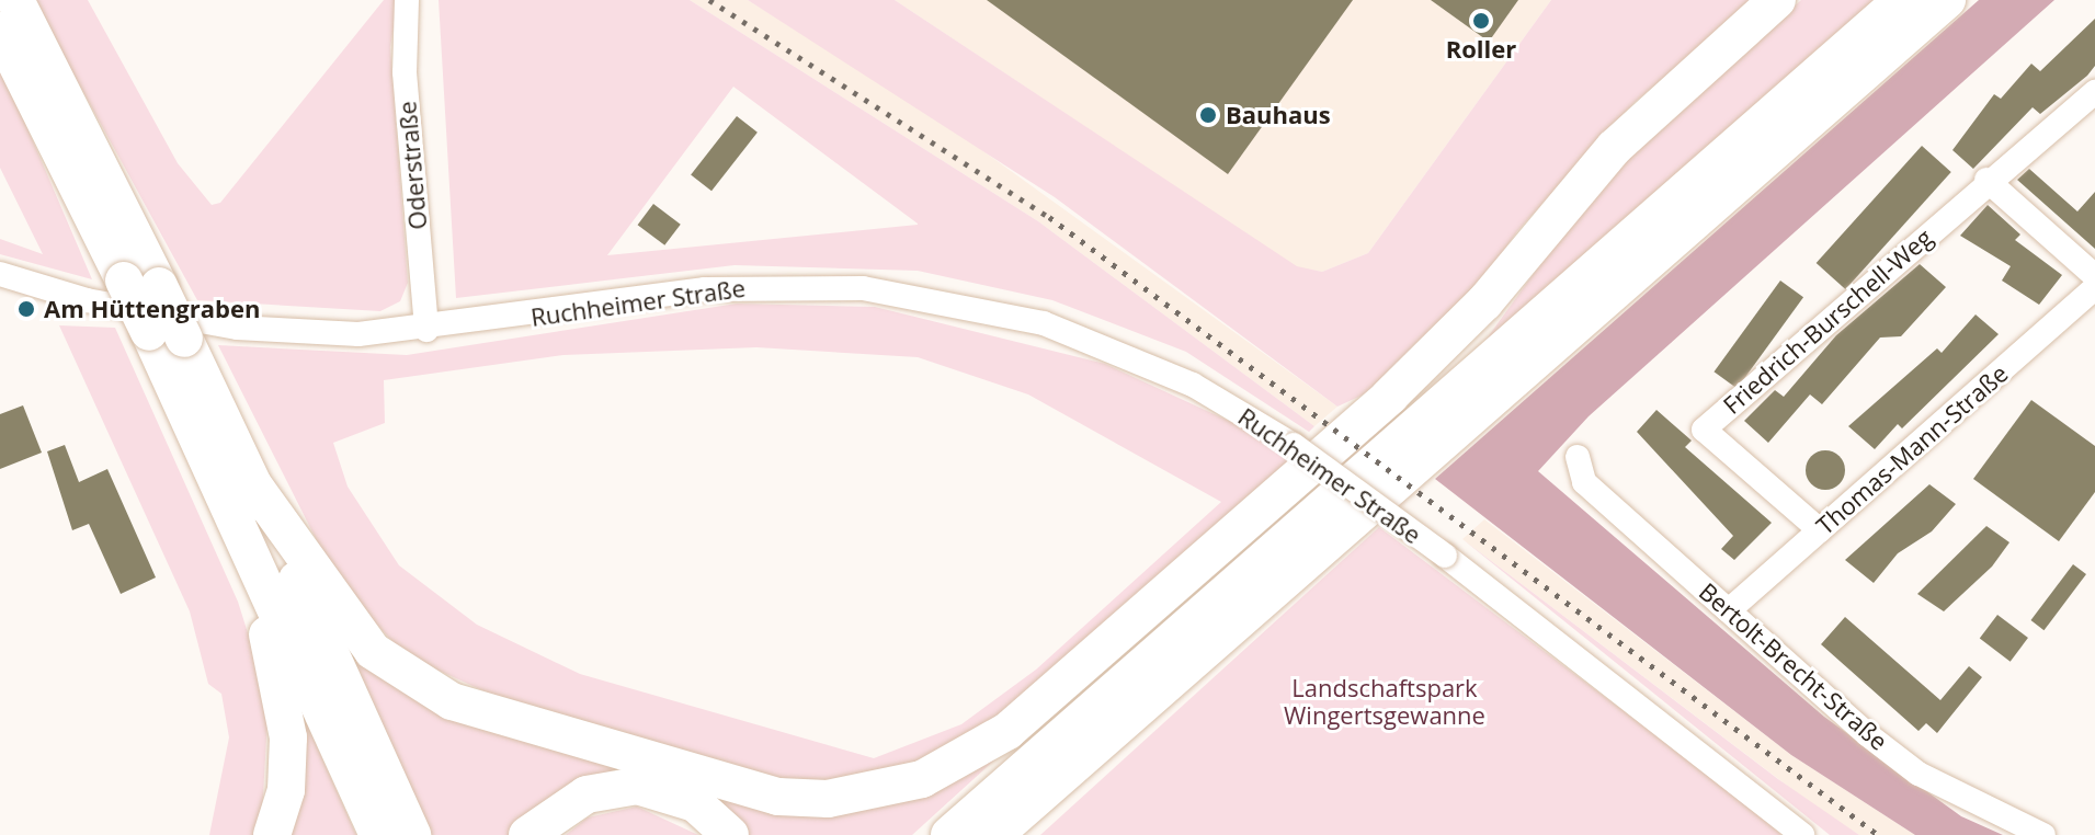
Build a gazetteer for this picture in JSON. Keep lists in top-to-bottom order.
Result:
{
  "streets": {
    "street": [
      "Oderstraße",
      "Ruchheimer Straße",
      "Friedrich-Burschell-Weg",
      "Thomas-Mann-Straße",
      "Bertolt-Brecht-Straße"
    ]
  },
  "crossings": [
    ["Oderstraße", "Ruchheimer Straße"],
    ["Friedrich-Burschell-Weg", "Thomas-Mann-Straße"],
    ["Thomas-Mann-Straße", "Bertolt-Brecht-Straße"]
  ],
  "parks": ["Landschaftspark Wingertsgewanne"],
  "places": ["Roller", "Bauhaus", "Am Hüttengraben"]
}
